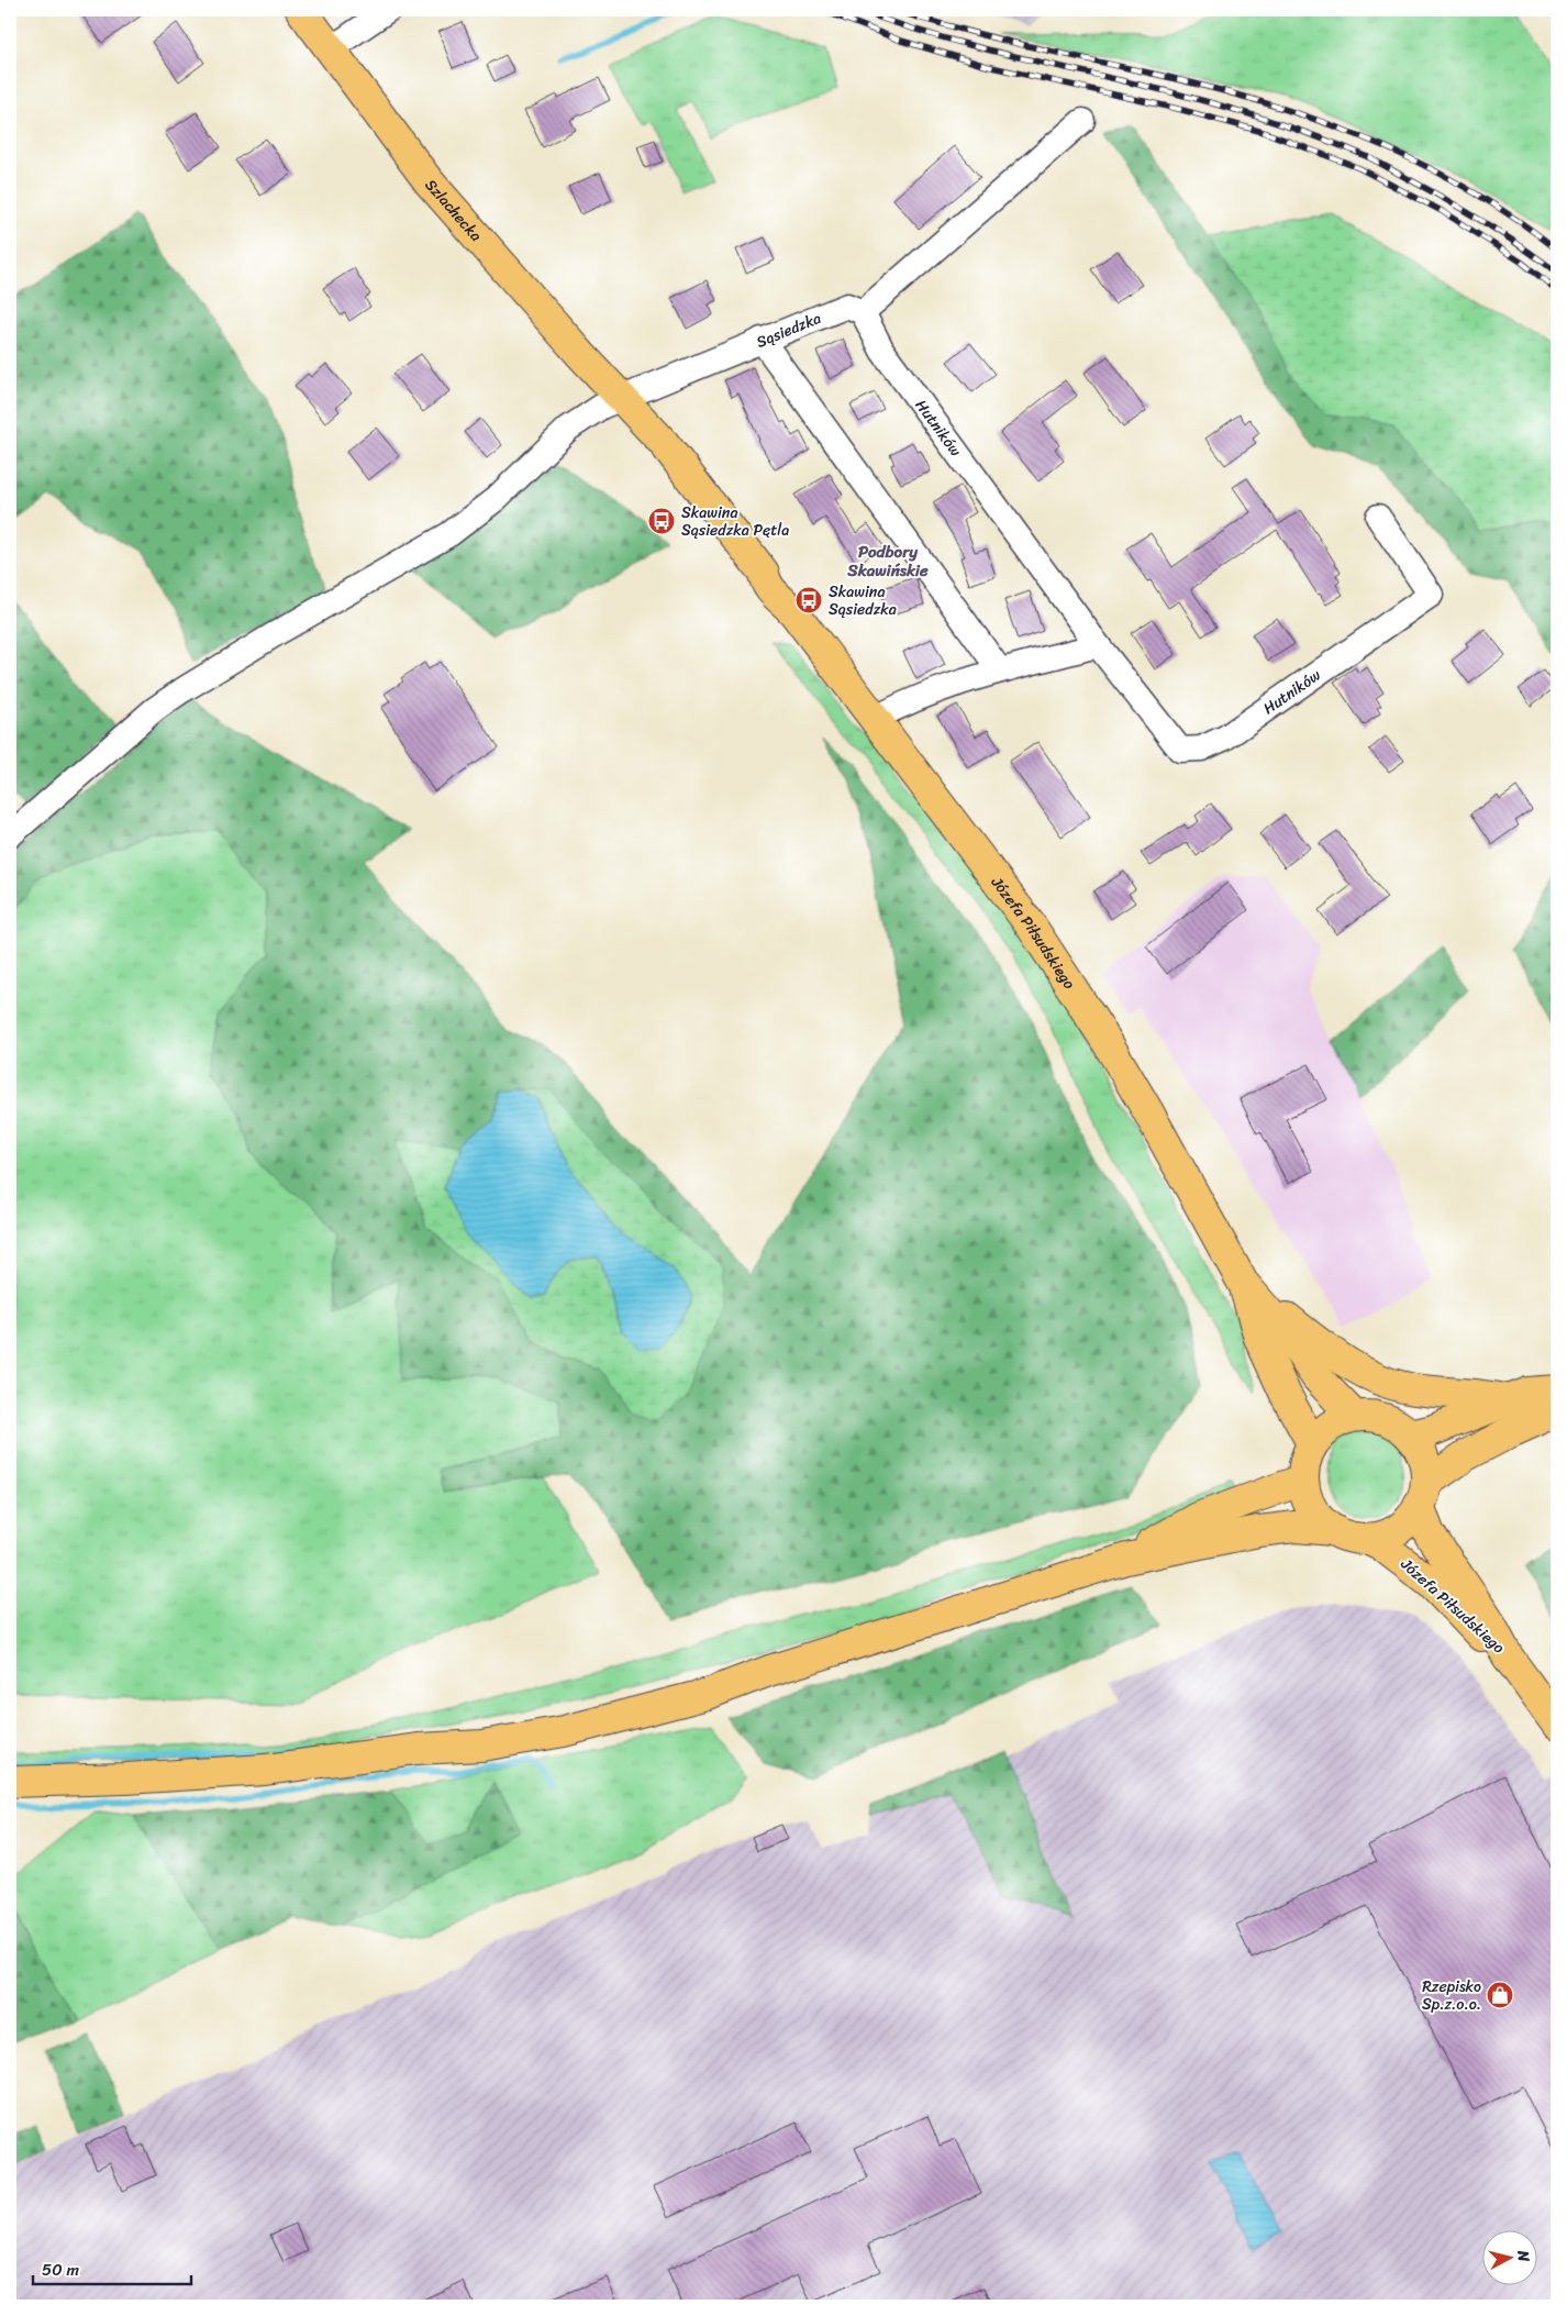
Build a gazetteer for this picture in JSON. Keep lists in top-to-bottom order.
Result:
{
  "streets": {
    "main road": ["Szlachecka", "Józefa Piłsudskiego"],
    "street": ["Sąsiedzka", "Hutników"]
  },
  "crossings": [
    ["Szlachecka", "Józefa Piłsudskiego"],
    ["Sąsiedzka", "Hutników"]
  ],
  "districts": ["Podbory Skawińskie"],
  "places": {
    "bus stop": ["Skawina Sąsiedzka Pętla", "Skawina Sąsiedzka"],
    "shop": ["Rzepisko Sp.z.o.o."]
  },
  "scale_bar": "50 m",
  "north": "right"
}
